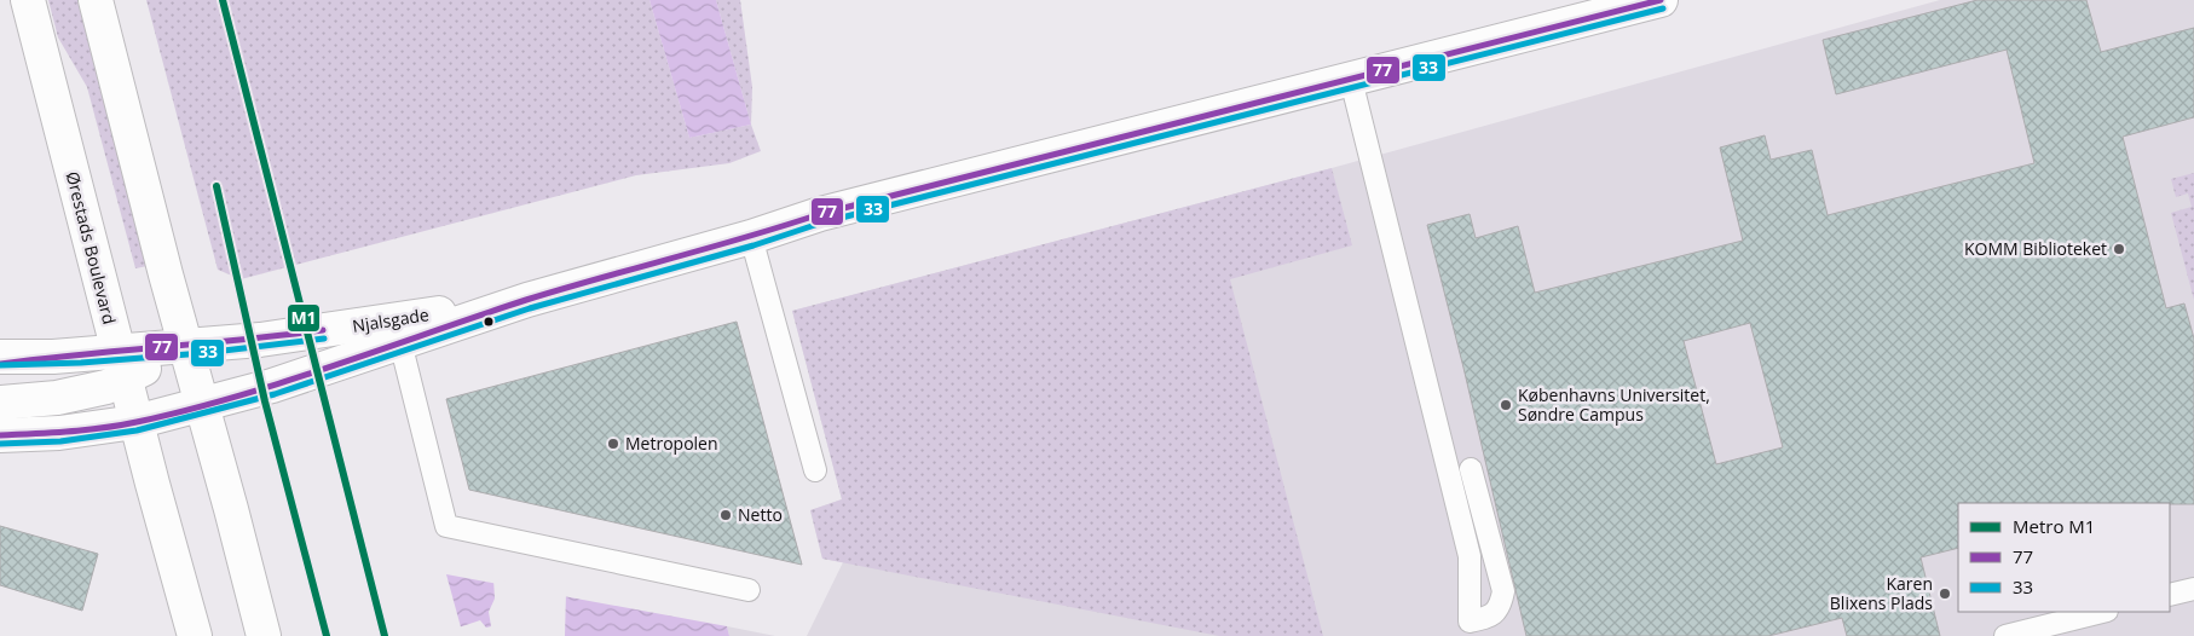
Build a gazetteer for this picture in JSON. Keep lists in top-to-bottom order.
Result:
{
  "streets": {
    "street": ["Ørestads Boulevard", "Njalsgade"]
  },
  "crossings": [
    ["Ørestads Boulevard", "Njalsgade"]
  ],
  "places": [
    "KOMM Biblioteket",
    "Københavns Universitet, Søndre Campus",
    "Metropolen",
    "Netto",
    "Karen Blixens Plads"
  ],
  "lines": ["metro line M1", "transit line 77", "transit line 33"],
  "legend": ["Metro M1", "77", "33"]
}
